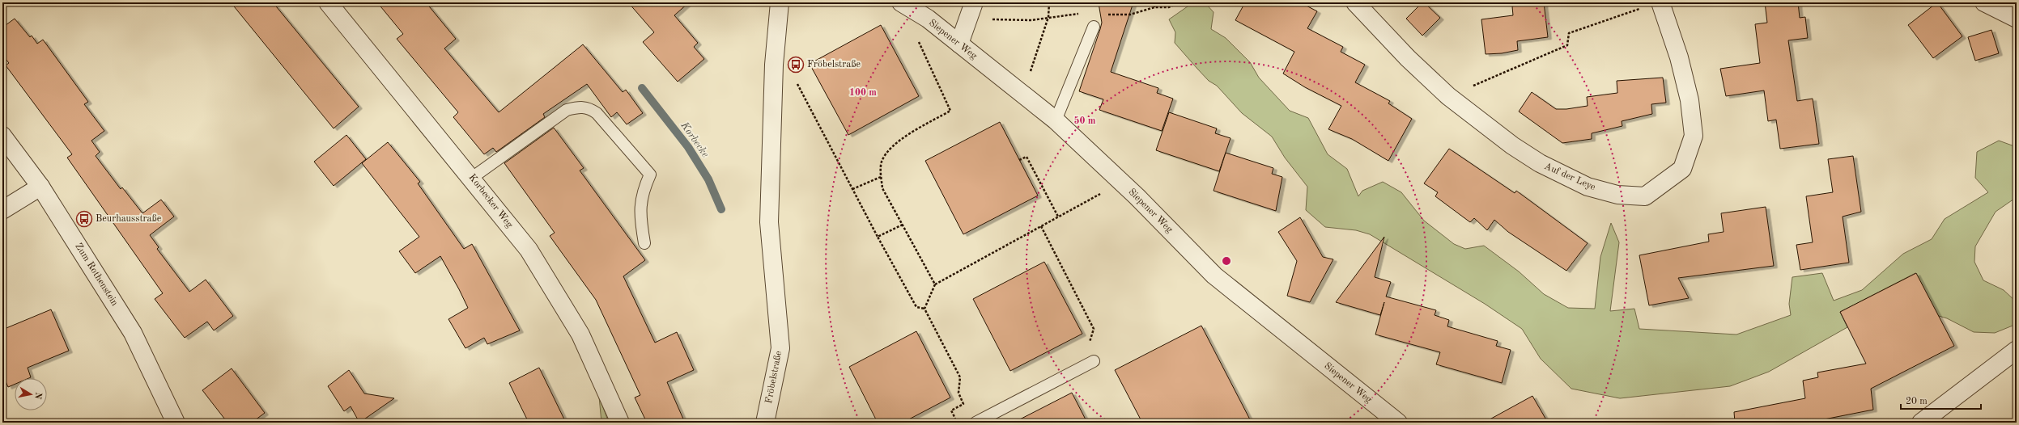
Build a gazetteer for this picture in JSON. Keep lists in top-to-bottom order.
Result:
{
  "streets": {
    "street": [
      "Siepener Weg",
      "Auf der Leye",
      "Korbecker Weg",
      "Zum Rothenstein",
      "Fröbelstraße"
    ]
  },
  "water": ["Korbecke"],
  "places": {
    "bus stop": ["Fröbelstraße", "Beurhausstraße"]
  },
  "scale_bar": "20 m",
  "north": "right",
  "rings": ["100 m", "50 m"]
}
